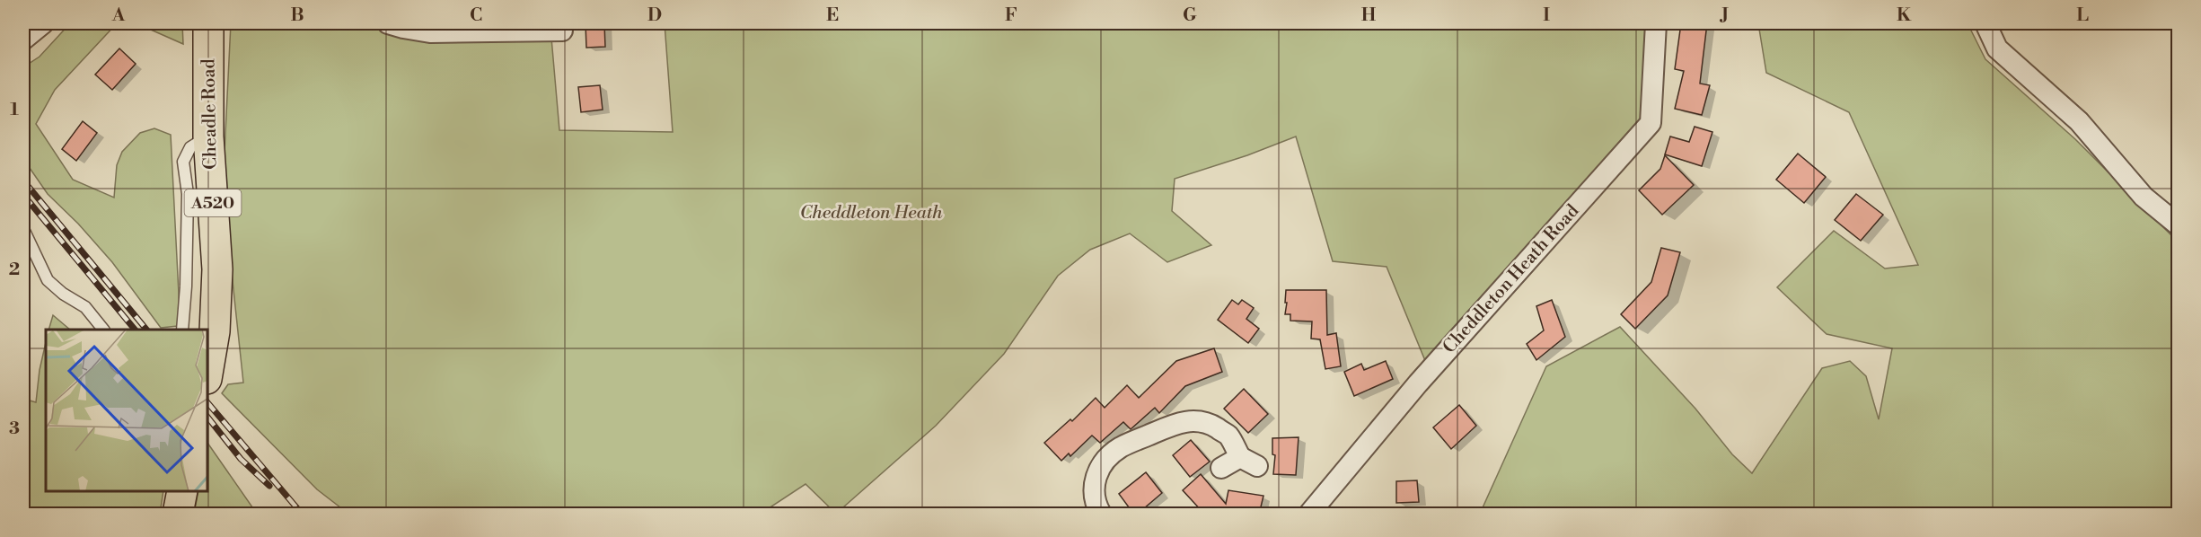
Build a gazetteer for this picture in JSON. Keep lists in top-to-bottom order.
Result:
{
  "streets": {
    "highway": ["Cheadle Road", "A520"],
    "street": ["Cheddleton Heath Road"]
  },
  "parks": ["Cheddleton Heath"],
  "grid": {
    "columns": [
      "A",
      "B",
      "C",
      "D",
      "E",
      "F",
      "G",
      "H",
      "I",
      "J",
      "K",
      "L"
    ],
    "rows": ["1", "2", "3"]
  }
}
